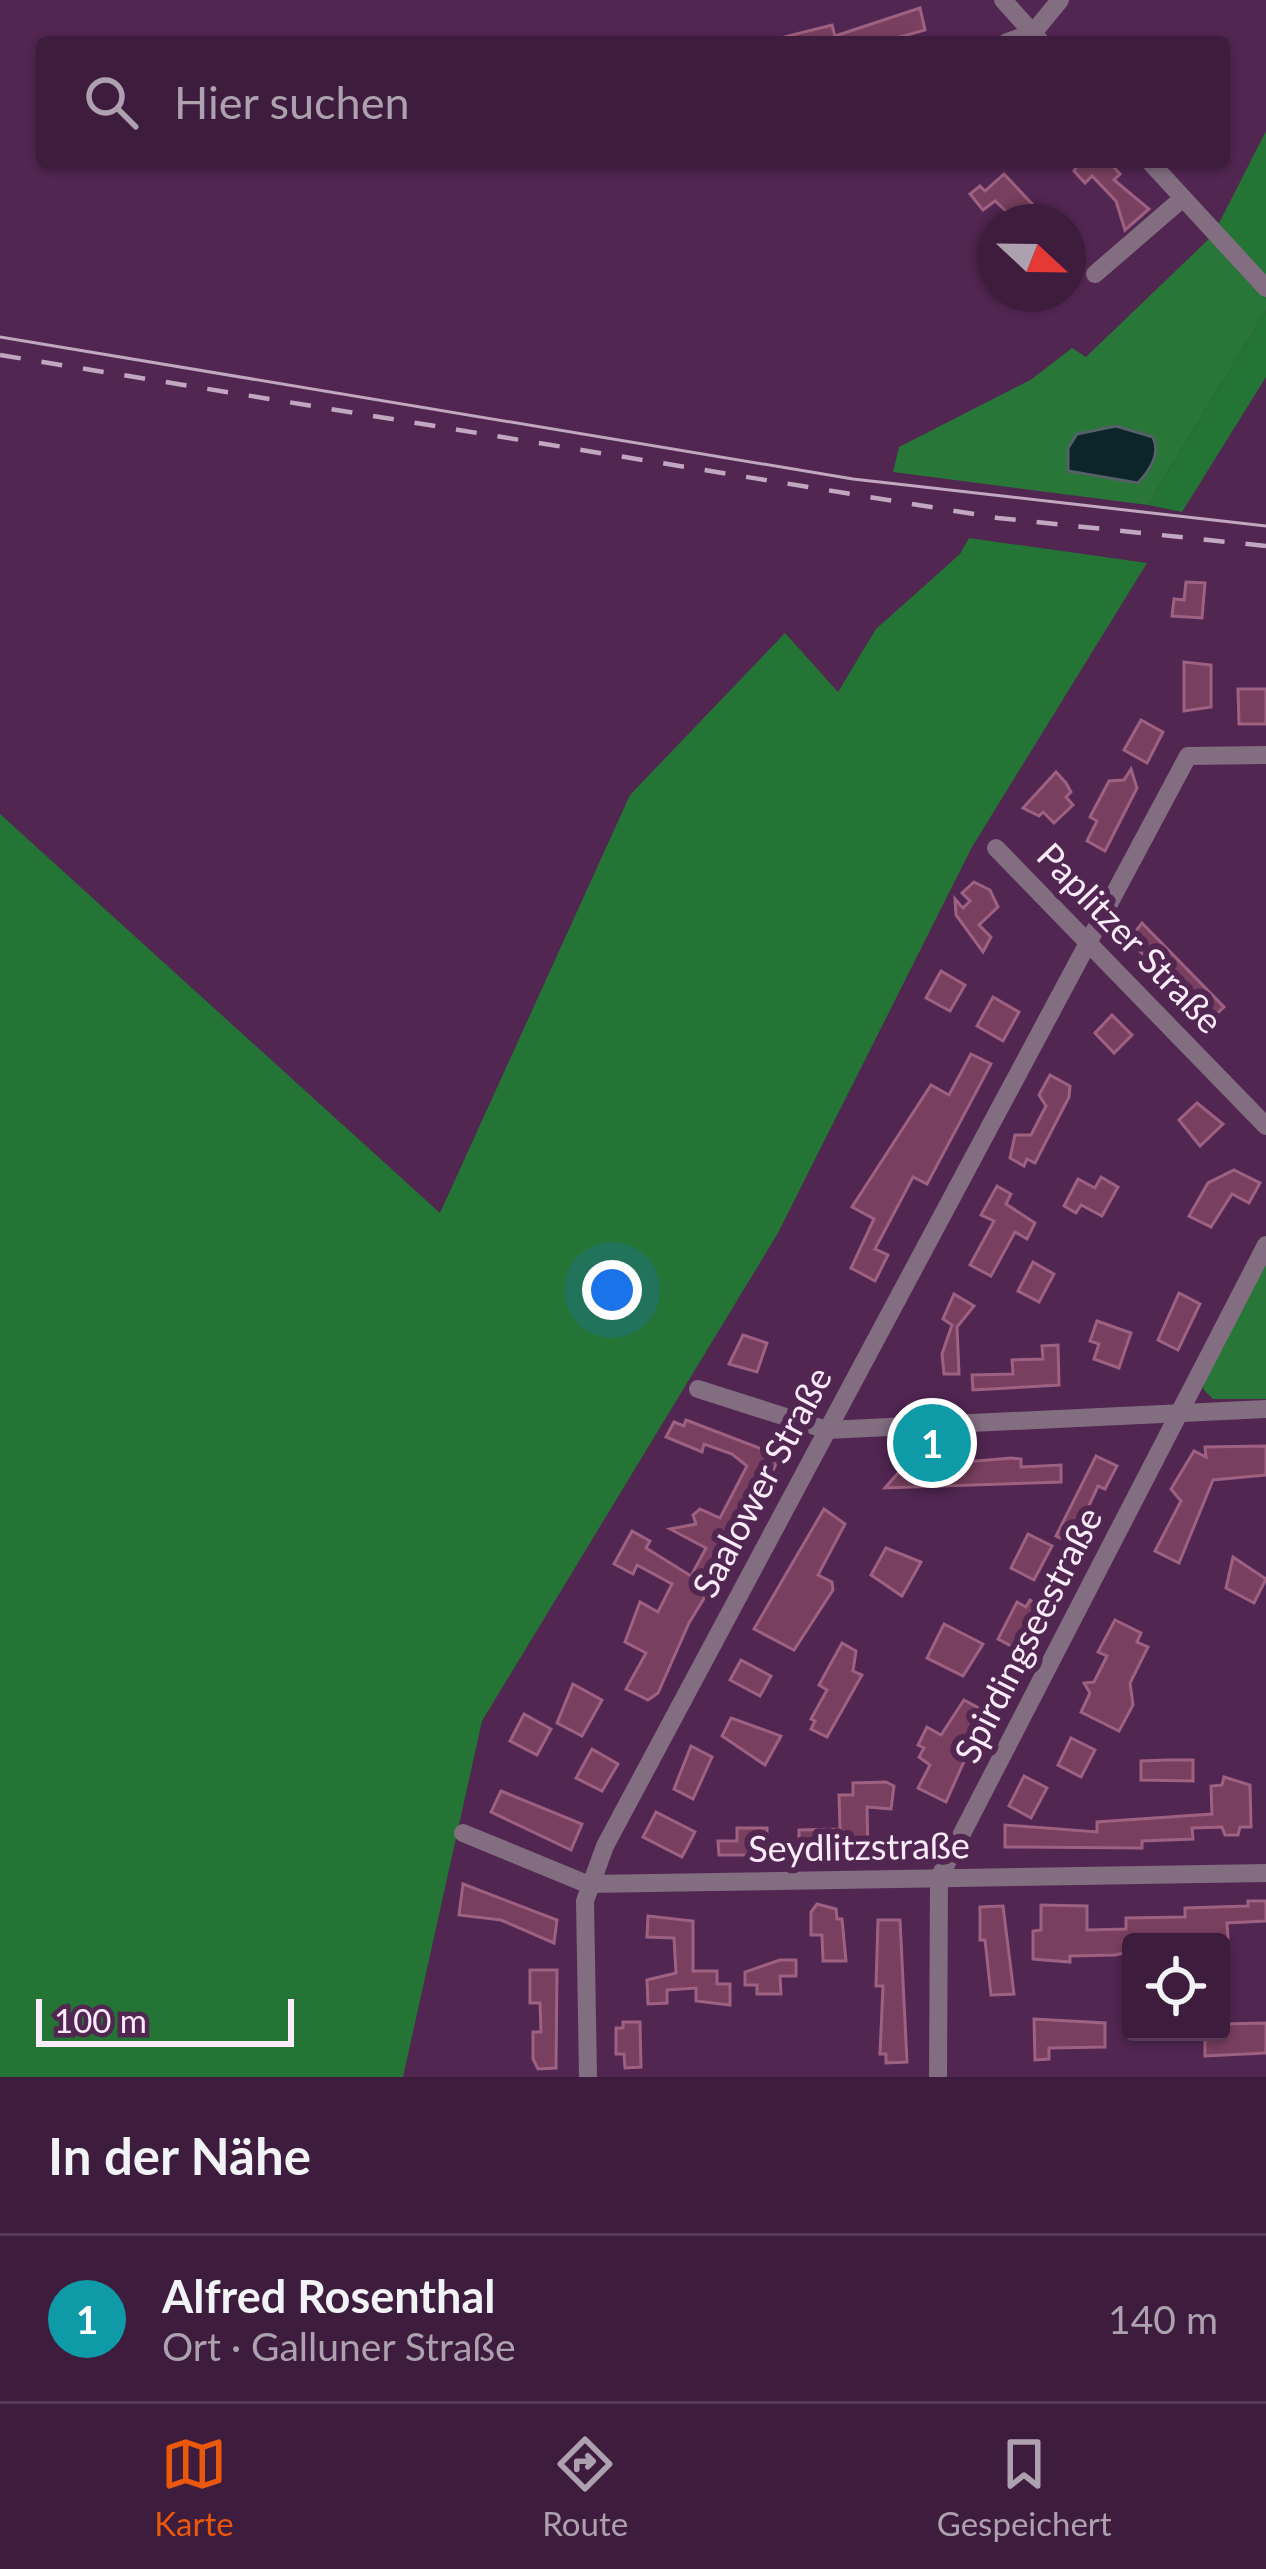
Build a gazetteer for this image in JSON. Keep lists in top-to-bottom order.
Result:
{
  "streets": {
    "street": [
      "Paplitzer Straße",
      "Saalower Straße",
      "Spirdingseestraße",
      "Seydlitzstraße"
    ]
  },
  "crossings": [
    ["Paplitzer Straße", "Saalower Straße"],
    ["Saalower Straße", "Seydlitzstraße"],
    ["Spirdingseestraße", "Seydlitzstraße"]
  ],
  "scale_bar": "100 m",
  "north": "right",
  "page": {
    "search": "Hier suchen",
    "pins": "1",
    "scale": "100 m",
    "heading": "In der Nähe",
    "list": [
      {
        "mark": "1",
        "name": "Alfred Rosenthal",
        "note": "Ort · Galluner Straße",
        "value": "140 m"
      }
    ],
    "nav": ["Karte", "Route", "Gespeichert"]
  }
}
